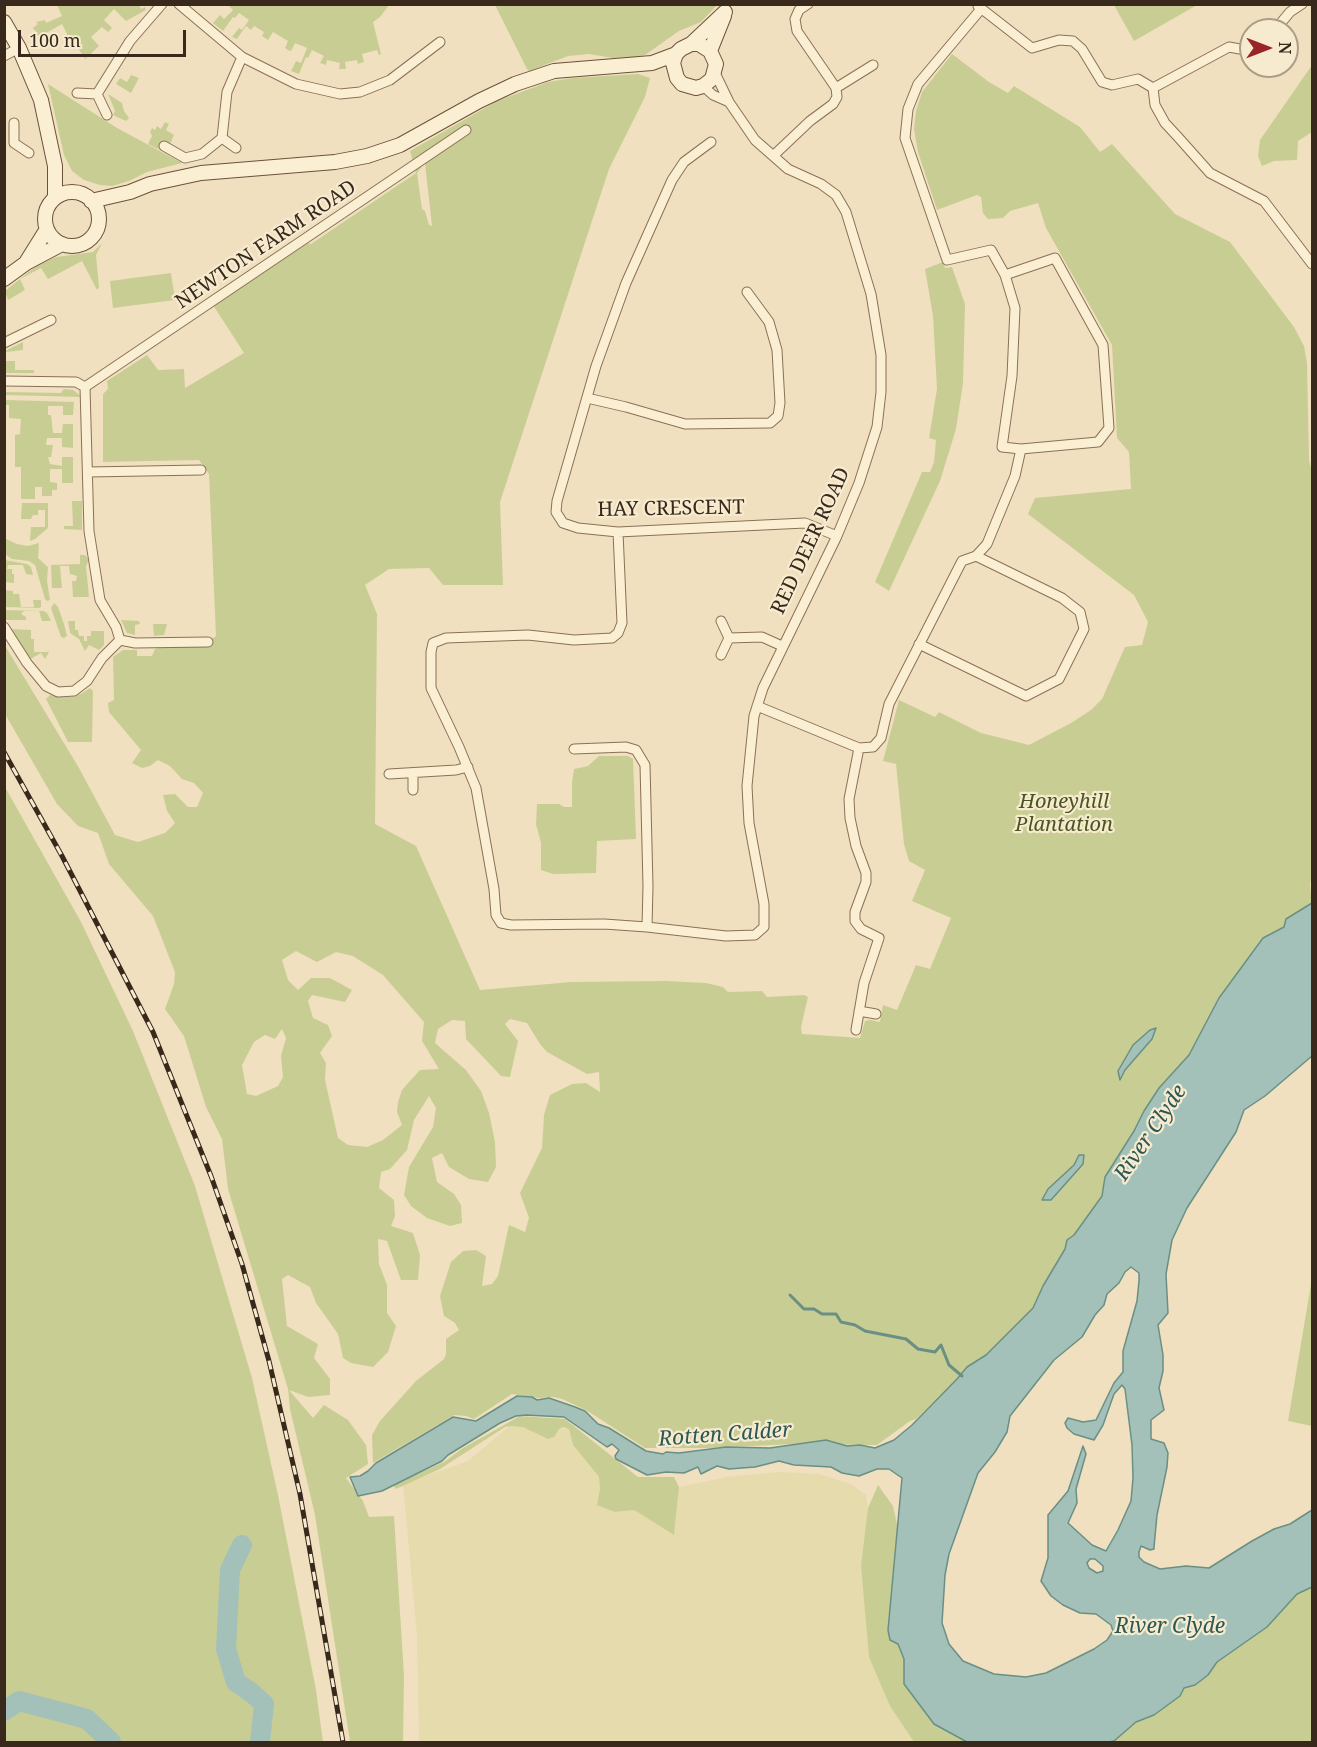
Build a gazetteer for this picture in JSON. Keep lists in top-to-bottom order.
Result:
{
  "streets": {
    "street": ["NEWTON FARM ROAD", "HAY CRESCENT", "RED DEER ROAD"]
  },
  "crossings": [
    ["HAY CRESCENT", "RED DEER ROAD"]
  ],
  "water": ["River Clyde", "Rotten Calder"],
  "parks": ["Honeyhill Plantation"],
  "scale_bar": "100 m",
  "north": "right"
}
